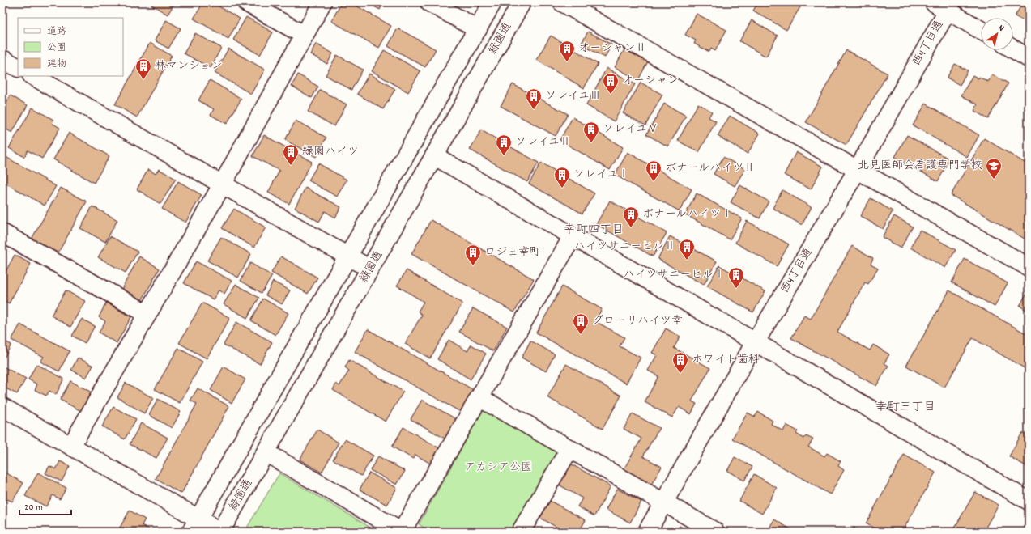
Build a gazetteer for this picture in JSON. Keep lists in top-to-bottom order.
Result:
{
  "streets": {
    "street": ["緑園通", "西4丁目通"]
  },
  "districts": ["幸町四丁目", "幸町三丁目"],
  "parks": ["アカシア公園"],
  "places": {
    "building": [
      "オーシャンⅡ",
      "林マンション",
      "オーシャン",
      "ソレイユⅢ",
      "ソレイユⅤ",
      "ソレイユⅡ",
      "緑園ハイツ",
      "ボナールハイツⅡ",
      "ソレイユⅠ",
      "ボナールハイツⅠ",
      "ハイツサニーヒルⅡ",
      "ロジェ幸町",
      "ハイツサニーヒルⅠ",
      "グローリハイツ幸",
      "ホワイト歯科"
    ],
    "school or university": ["北見医師会看護専門学校"]
  },
  "legend": ["道路", "公園", "建物"],
  "scale_bar": "20 m",
  "north": "top right"
}
